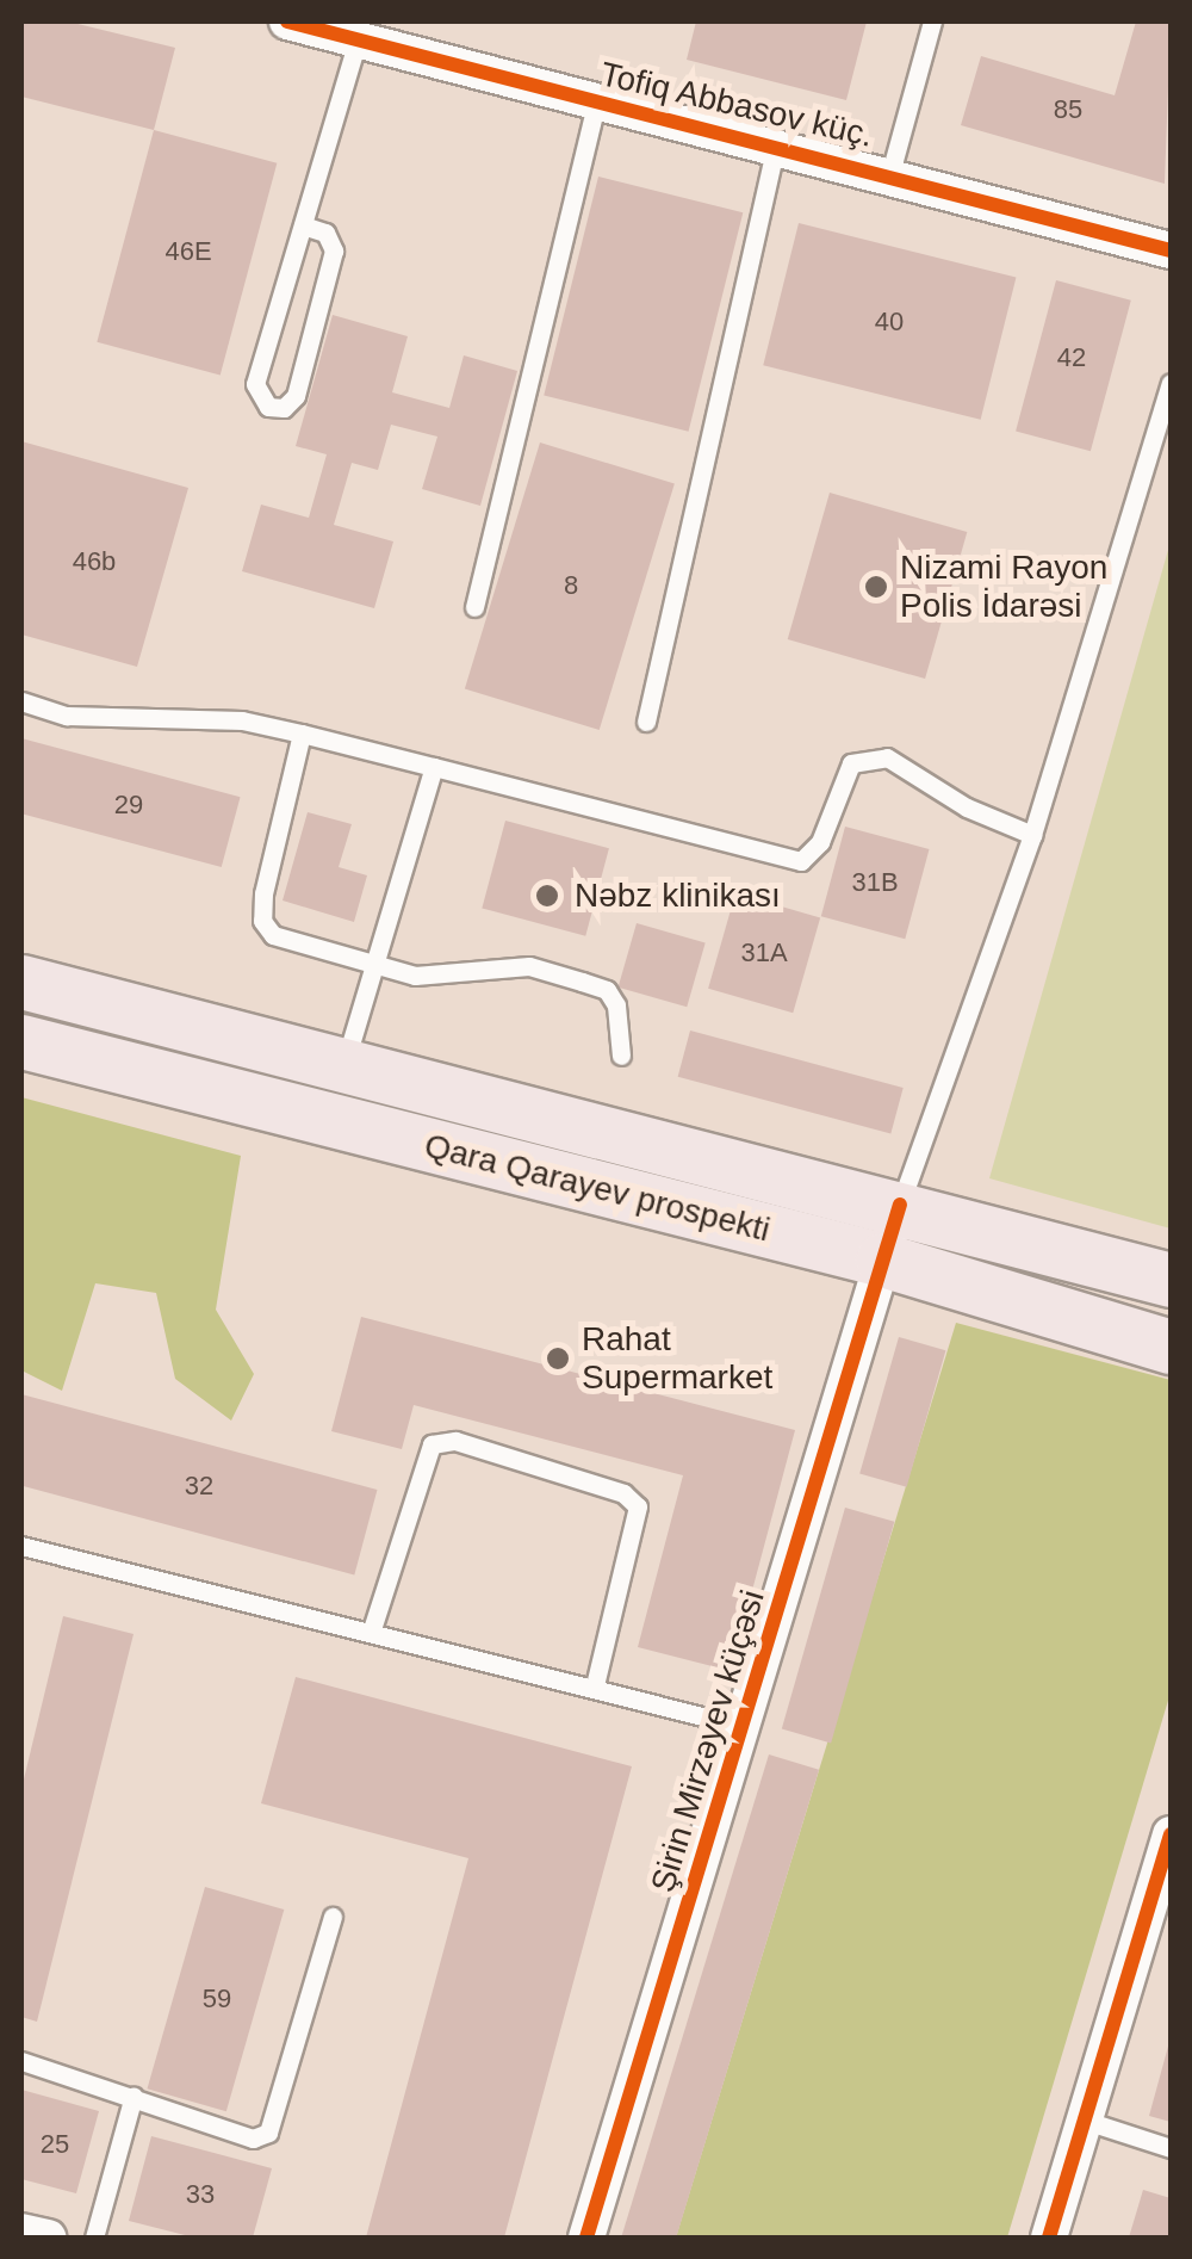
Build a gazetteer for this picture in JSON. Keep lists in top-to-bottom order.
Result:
{
  "streets": {
    "main road": ["Qara Qarayev prospekti"],
    "street": ["Tofiq Abbasov küç.", "Şirin Mirzəyev küçəsi"]
  },
  "crossings": [
    ["Qara Qarayev prospekti", "Şirin Mirzəyev küçəsi"]
  ],
  "places": ["Nizami Rayon Polis İdarəsi", "Nəbz klinikası", "Rahat Supermarket"],
  "house_numbers": [
    "85",
    "46E",
    "40",
    "42",
    "46b",
    "8",
    "29",
    "31B",
    "31A",
    "32",
    "59",
    "25",
    "33"
  ]
}
